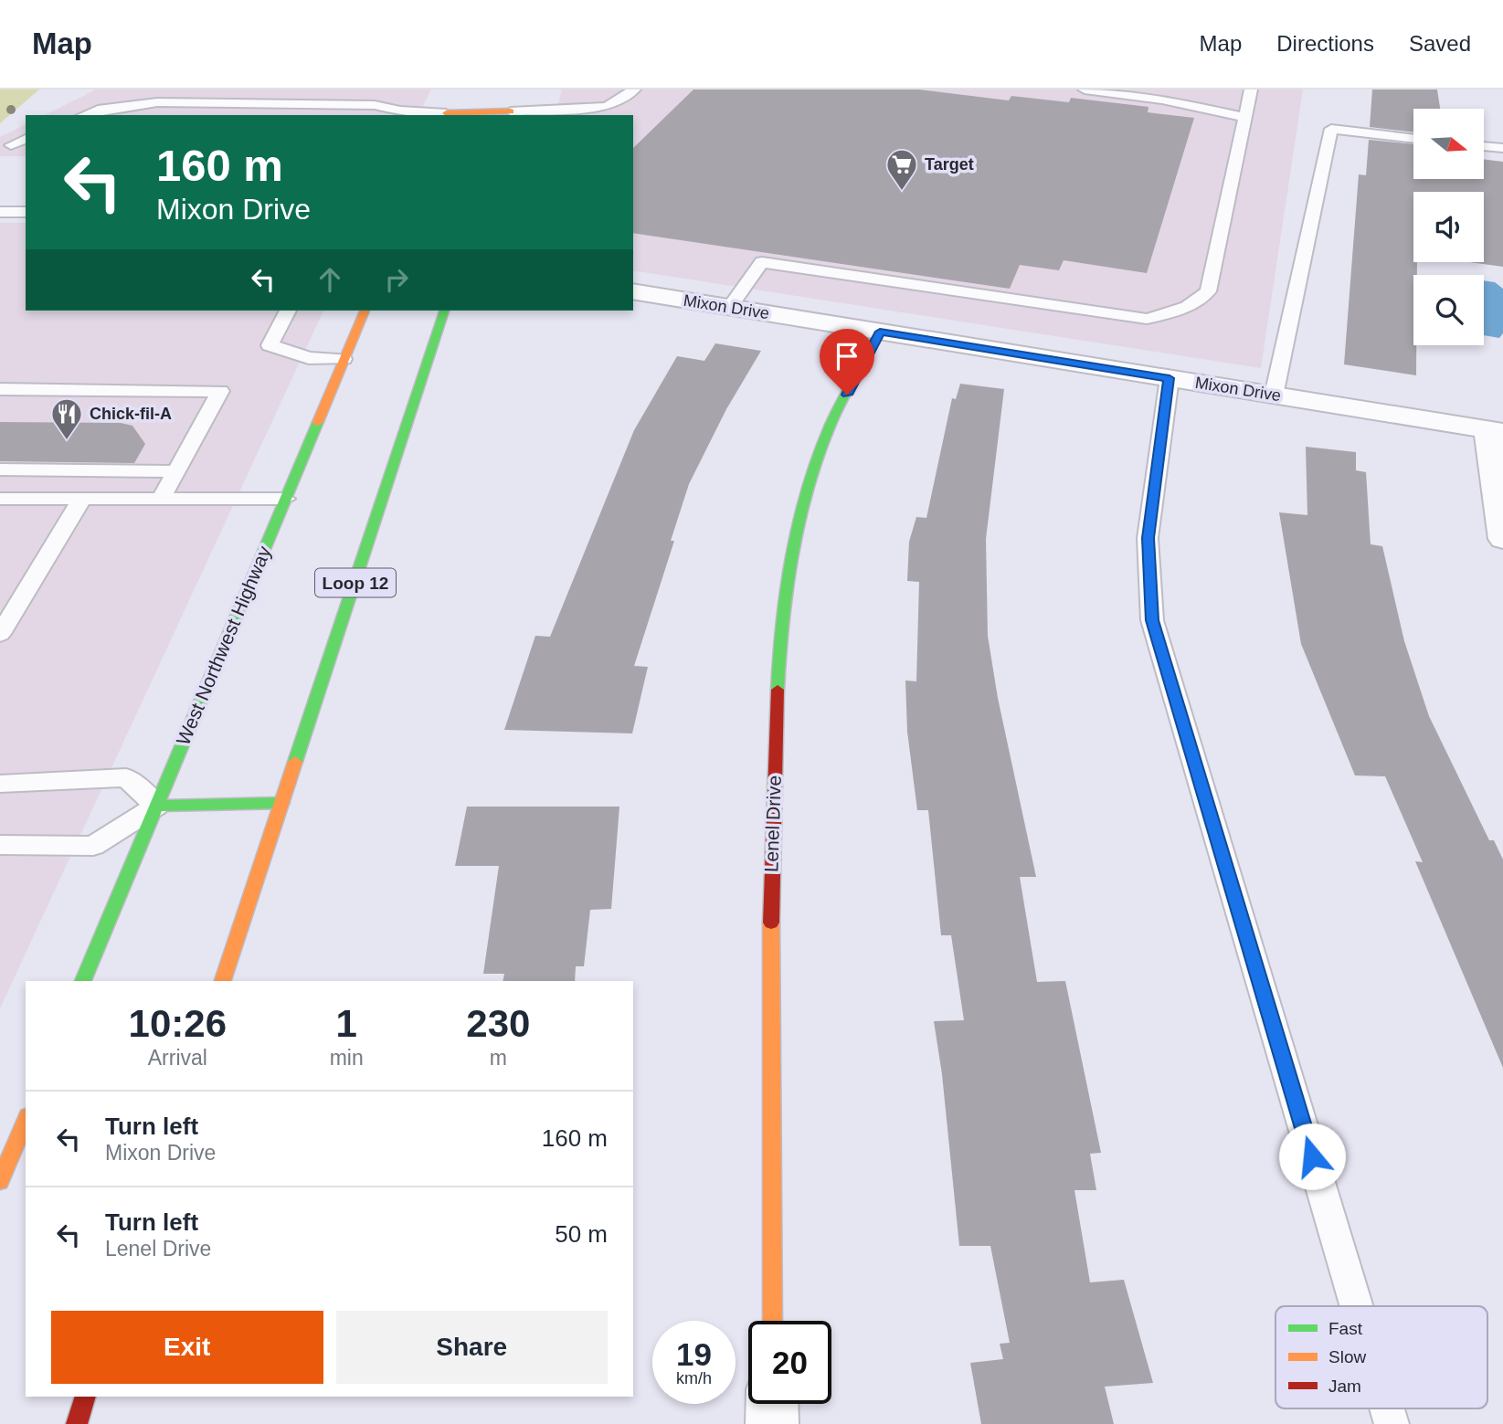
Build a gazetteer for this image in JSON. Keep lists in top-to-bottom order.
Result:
{
  "streets": {
    "main road": ["Loop 12", "West Northwest Highway", "Lenel Drive"],
    "street": ["Mixon Drive"]
  },
  "crossings": [
    ["Mixon Drive", "Lenel Drive"]
  ],
  "places": {
    "supermarket": ["Target"],
    "restaurant": ["Chick-fil-A"]
  },
  "legend": ["Fast", "Slow", "Jam"],
  "north": "right",
  "page": {
    "header": "Map",
    "nav": ["Map", "Directions", "Saved"],
    "turn": ["160 m", "Mixon Drive"],
    "eta": [
      "10:26",
      "Arrival",
      "1",
      "min",
      "230",
      "m"
    ],
    "list": [
      {
        "name": "Turn left",
        "note": "Mixon Drive",
        "value": "160 m"
      },
      {
        "name": "Turn left",
        "note": "Lenel Drive",
        "value": "50 m"
      }
    ],
    "buttons": ["Exit", "Share"],
    "speed": "19 km/h",
    "limit": "20"
  }
}
